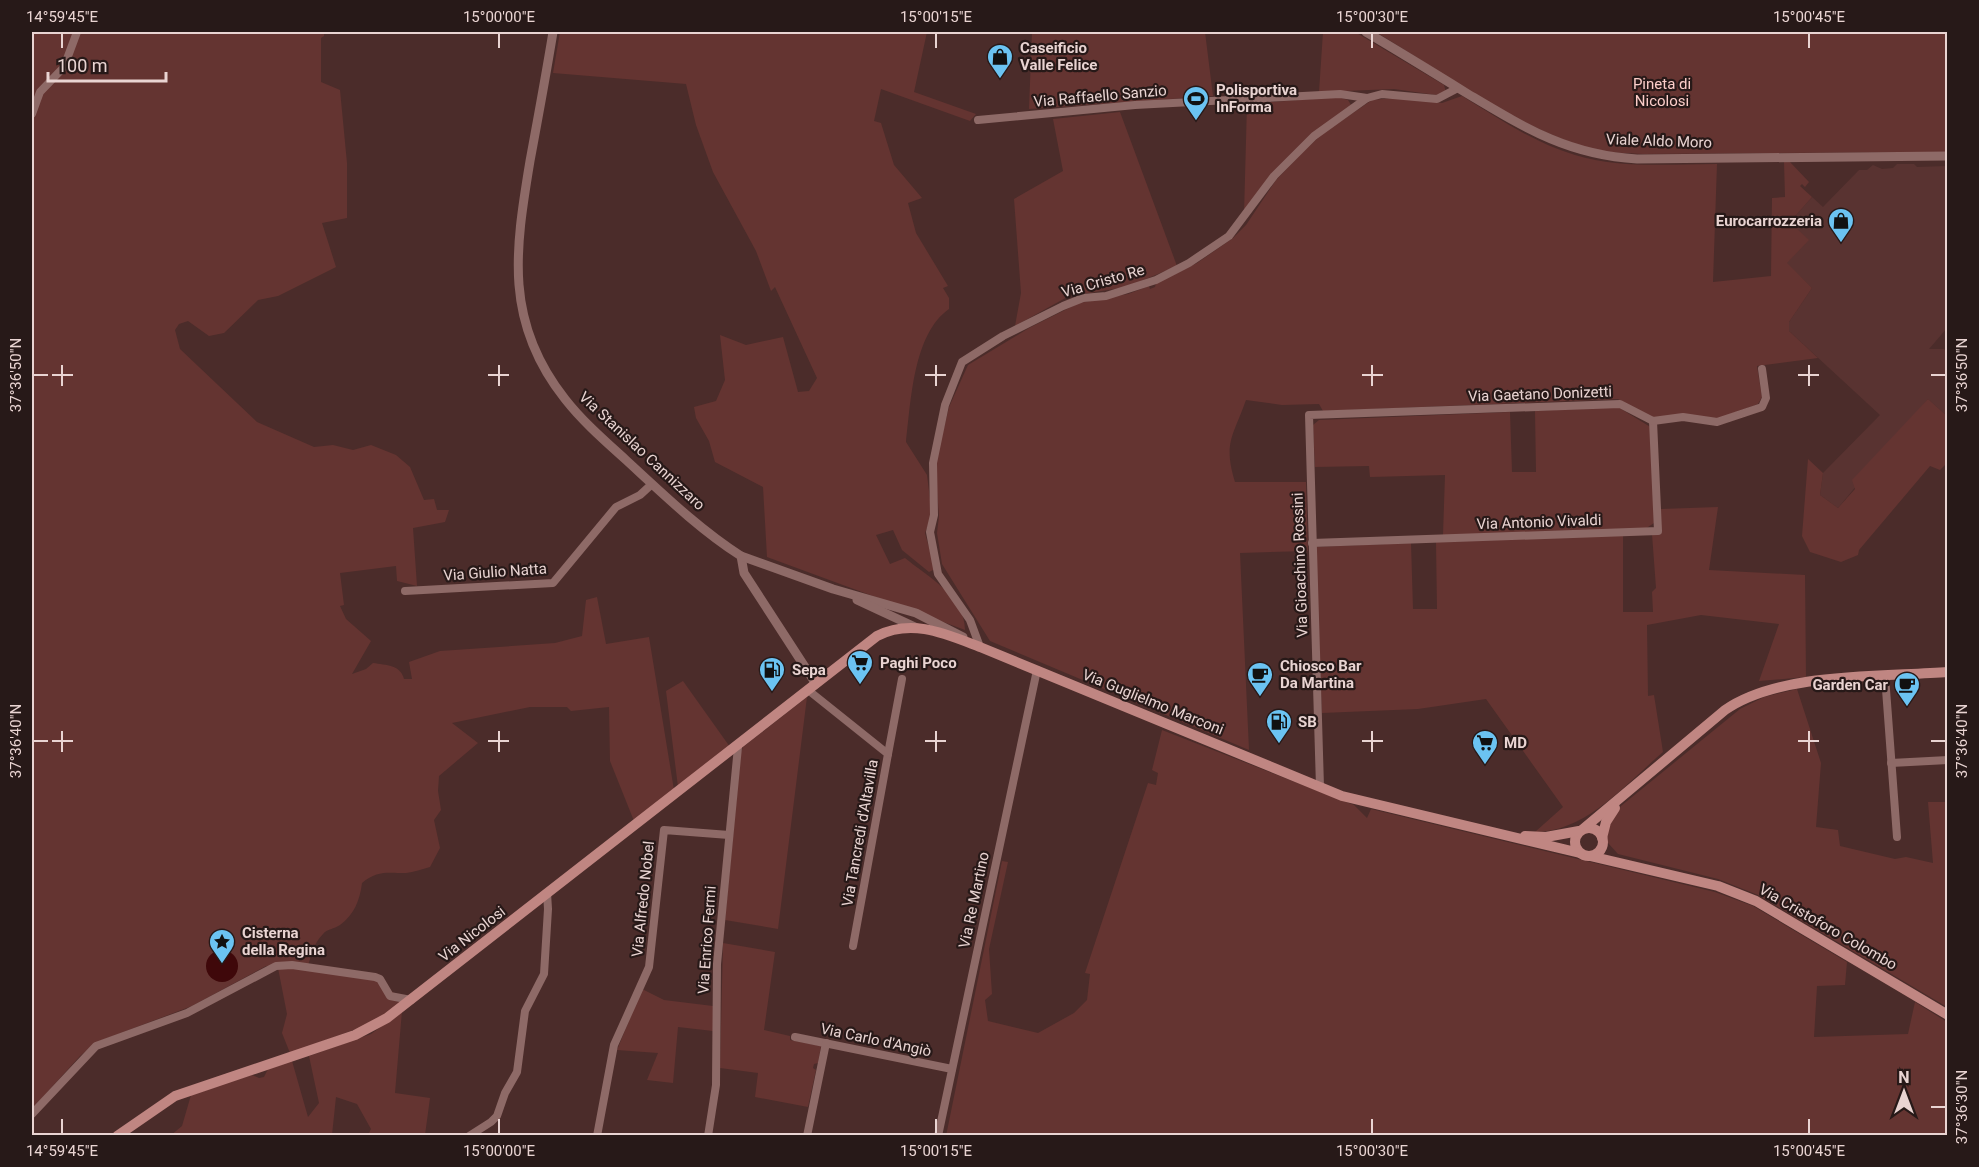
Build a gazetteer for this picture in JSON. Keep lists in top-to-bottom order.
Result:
{
  "streets": {
    "main road": ["Via Guglielmo Marconi", "Via Cristoforo Colombo", "Via Nicolosi"],
    "street": [
      "Via Raffaello Sanzio",
      "Viale Aldo Moro",
      "Via Cristo Re",
      "Via Gaetano Donizetti",
      "Via Stanislao Cannizzaro",
      "Via Antonio Vivaldi",
      "Via Gioachino Rossini",
      "Via Giulio Natta",
      "Via Tancredi d'Altavilla",
      "Via Alfredo Nobel",
      "Via Re Martino",
      "Via Enrico Fermi",
      "Via Carlo d'Angiò"
    ]
  },
  "crossings": [
    ["Via Raffaello Sanzio", "Via Cristo Re"],
    ["Via Cristo Re", "Via Guglielmo Marconi"],
    ["Via Gaetano Donizetti", "Via Antonio Vivaldi"],
    ["Via Gaetano Donizetti", "Via Gioachino Rossini"],
    ["Via Stanislao Cannizzaro", "Via Giulio Natta"],
    ["Via Antonio Vivaldi", "Via Gioachino Rossini"],
    ["Via Gioachino Rossini", "Via Guglielmo Marconi"],
    ["Via Guglielmo Marconi", "Via Tancredi d'Altavilla"],
    ["Via Guglielmo Marconi", "Via Re Martino"],
    ["Via Guglielmo Marconi", "Via Nicolosi"],
    ["Via Tancredi d'Altavilla", "Via Nicolosi"],
    ["Via Alfredo Nobel", "Via Enrico Fermi"],
    ["Via Re Martino", "Via Carlo d'Angiò"],
    ["Via Nicolosi", "Via Enrico Fermi"]
  ],
  "parks": ["Pineta di Nicolosi"],
  "places": {
    "shop": ["Caseificio Valle Felice", "Eurocarrozzeria"],
    "sports": ["Polisportiva InForma"],
    "supermarket": ["Paghi Poco", "MD"],
    "fuel station": ["Sepa", "SB"],
    "cafe": ["Chiosco Bar Da Martina", "Garden Car"],
    "place": ["Cisterna della Regina"]
  },
  "scale_bar": "100 m",
  "north": "top",
  "coordinates": [
    "14°59'45\"E",
    "15°00'00\"E",
    "15°00'15\"E",
    "15°00'30\"E",
    "15°00'45\"E",
    "37°36'50\"N",
    "37°36'40\"N",
    "37°36'30\"N"
  ]
}
